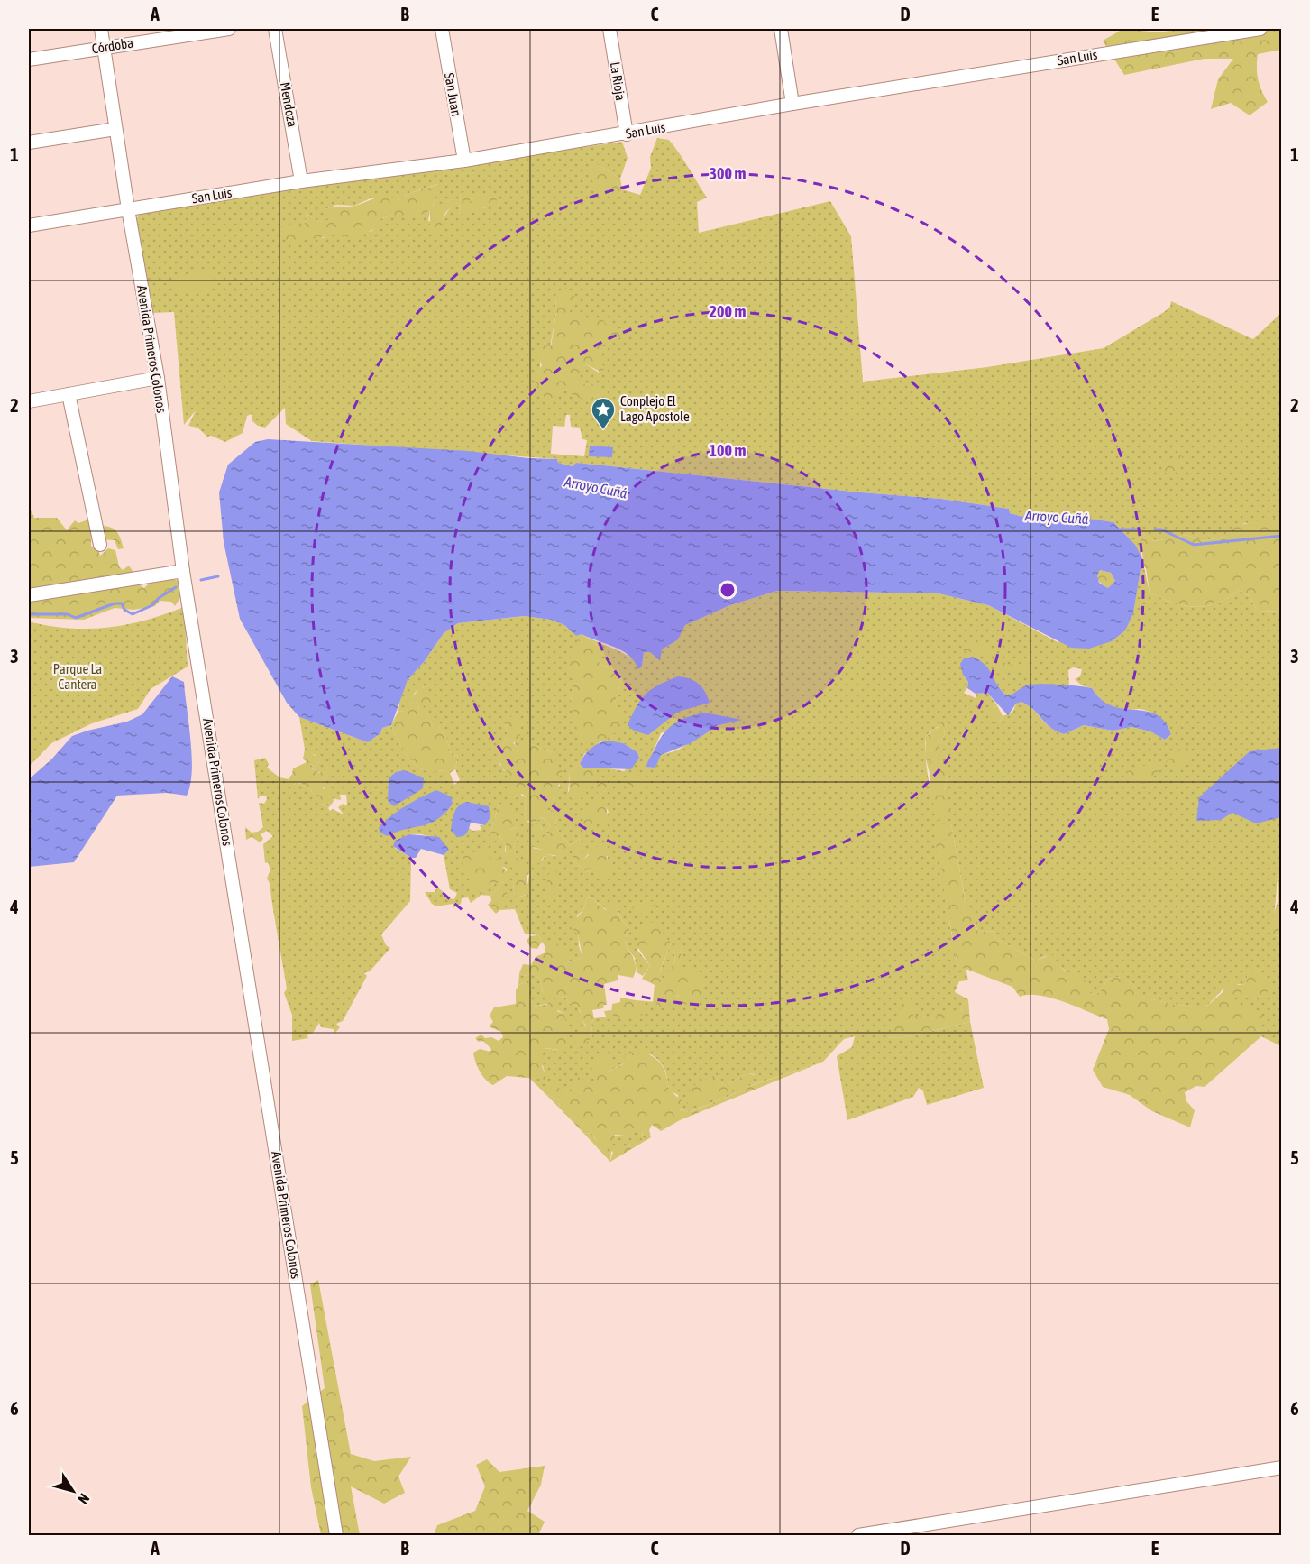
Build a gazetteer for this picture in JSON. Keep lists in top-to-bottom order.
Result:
{
  "streets": {
    "street": [
      "Córdoba",
      "San Luis",
      "La Rioja",
      "San Juan",
      "Mendoza",
      "Avenida Primeros Colonos"
    ]
  },
  "crossings": [
    ["Córdoba", "Avenida Primeros Colonos"],
    ["San Luis", "La Rioja"],
    ["San Luis", "San Juan"],
    ["San Luis", "Mendoza"],
    ["San Luis", "Avenida Primeros Colonos"]
  ],
  "water": ["Arroyo Cuñá"],
  "parks": ["Parque La Cantera"],
  "places": {
    "place": ["Conplejo El Lago Apostole"]
  },
  "north": "bottom right",
  "grid": {
    "columns": [
      "A",
      "B",
      "C",
      "D",
      "E"
    ],
    "rows": [
      "1",
      "2",
      "3",
      "4",
      "5",
      "6"
    ]
  },
  "rings": ["300 m", "200 m", "100 m"]
}
